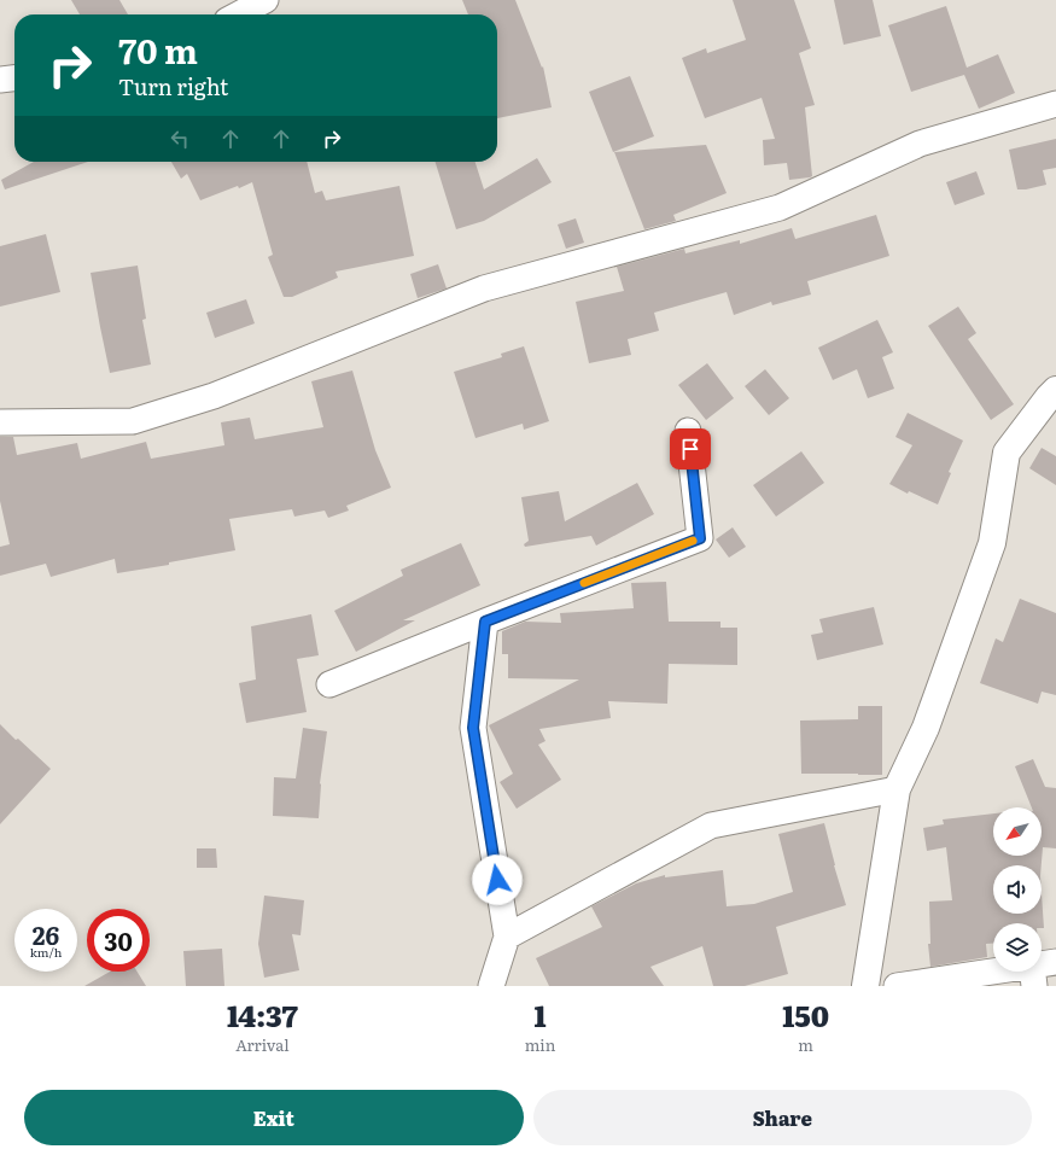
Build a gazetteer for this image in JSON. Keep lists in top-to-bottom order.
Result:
{
  "north": "bottom left",
  "page": {
    "turn": ["70 m", "Turn right"],
    "speed": "26 km/h",
    "limit": "30",
    "eta": [
      "14:37",
      "Arrival",
      "1",
      "min",
      "150",
      "m"
    ],
    "buttons": ["Exit", "Share"]
  }
}
